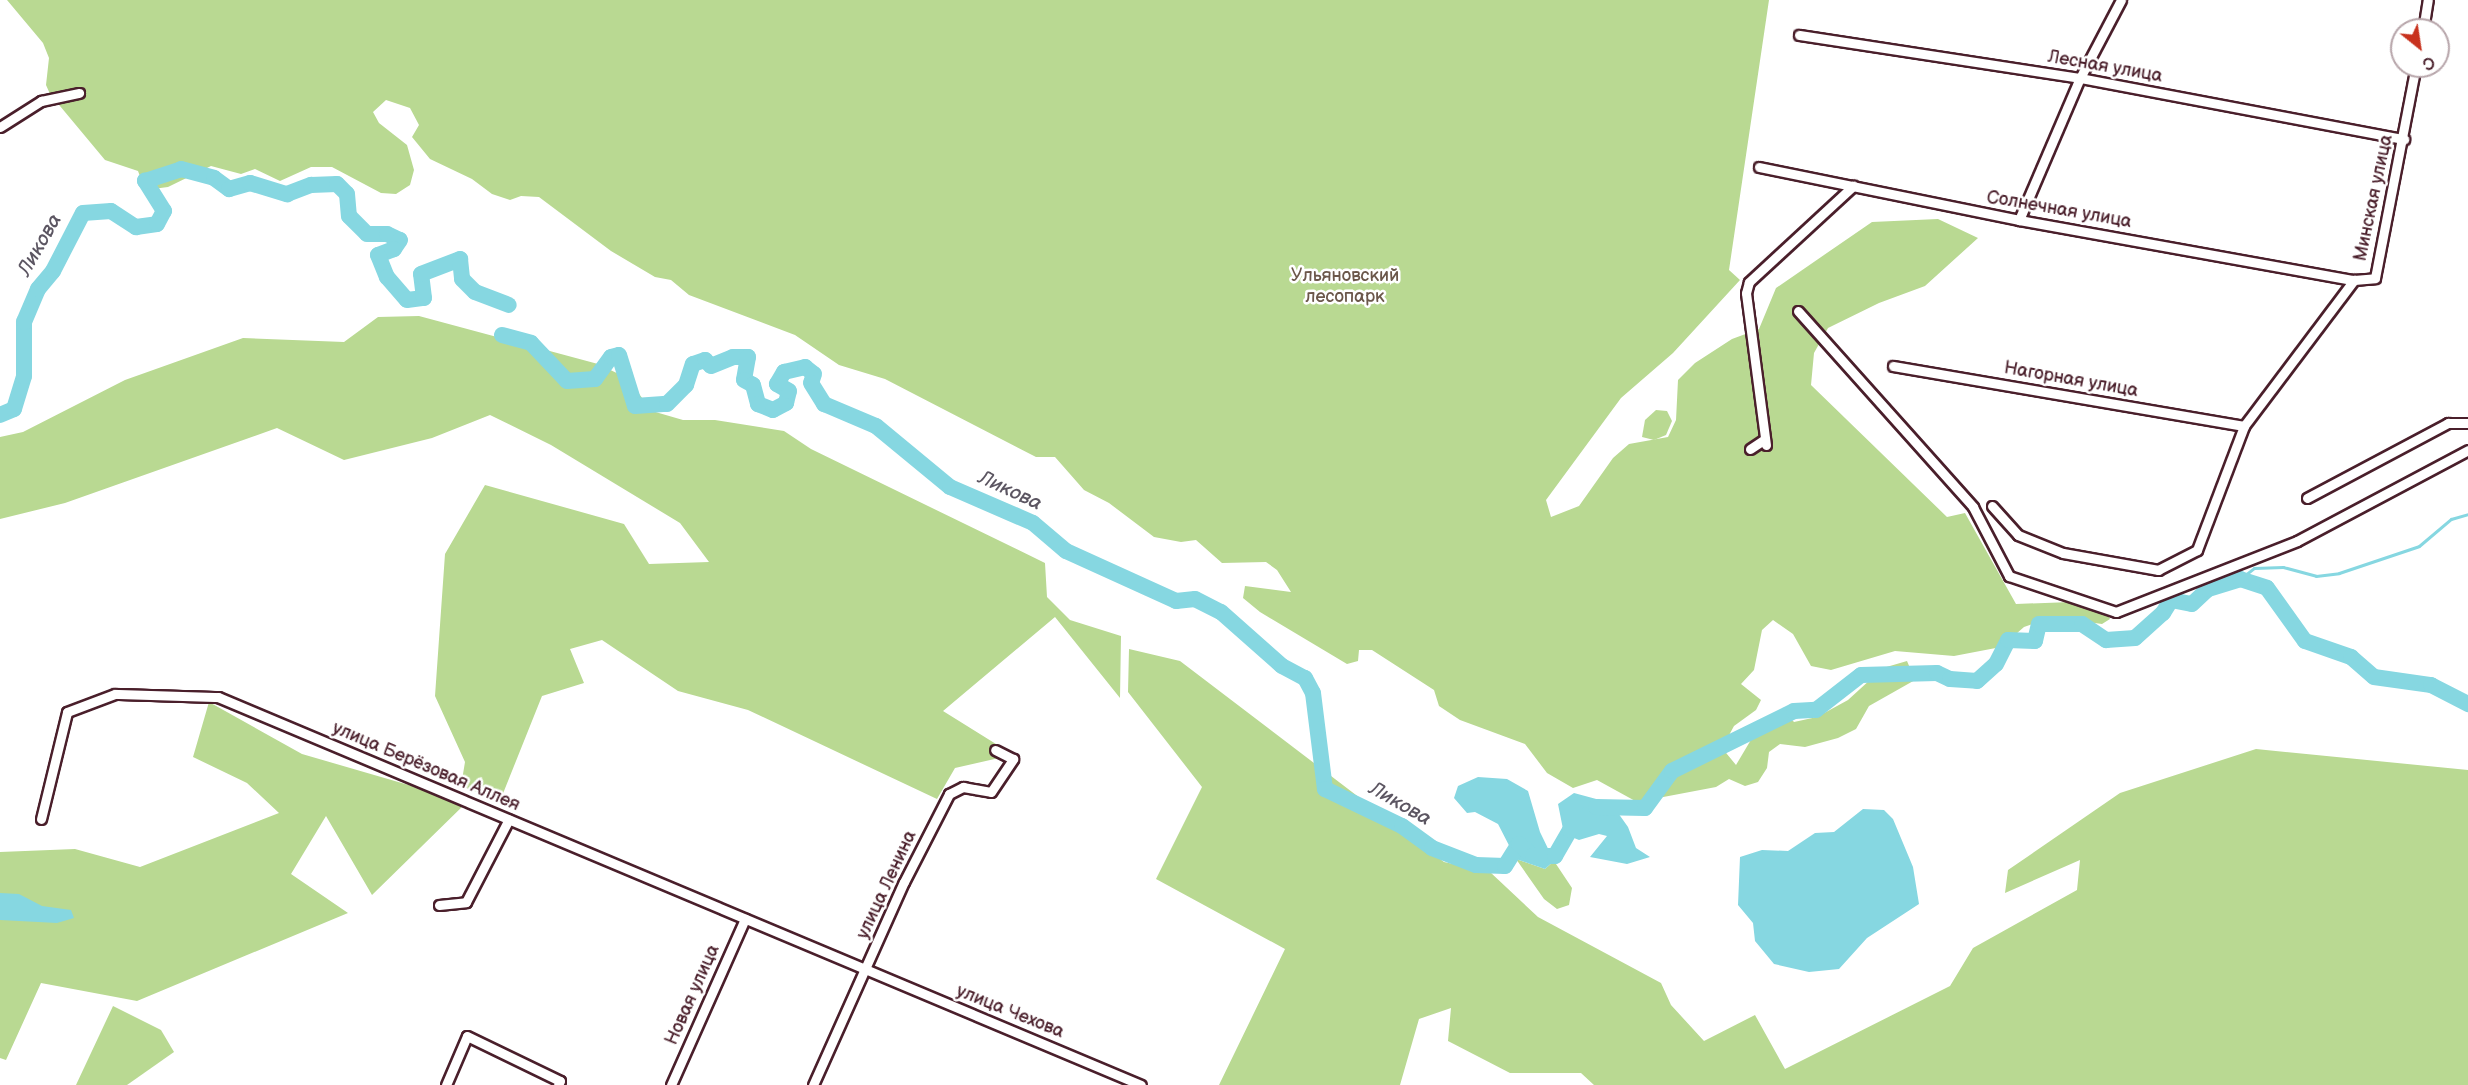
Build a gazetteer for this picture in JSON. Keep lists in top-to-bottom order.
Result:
{
  "streets": {
    "street": [
      "Лесная улица",
      "Минская улица",
      "Солнечная улица",
      "Нагорная улица",
      "улица Берёзовая Аллея",
      "улица Ленина",
      "Новая улица",
      "улица Чехова"
    ]
  },
  "crossings": [
    ["Лесная улица", "Минская улица"],
    ["Минская улица", "Солнечная улица"],
    ["Минская улица", "Нагорная улица"],
    ["улица Берёзовая Аллея", "улица Ленина"],
    ["улица Берёзовая Аллея", "Новая улица"],
    ["улица Берёзовая Аллея", "улица Чехова"],
    ["улица Ленина", "улица Чехова"]
  ],
  "water": ["Ликова"],
  "parks": ["Ульяновский лесопарк"],
  "north": "bottom right"
}
